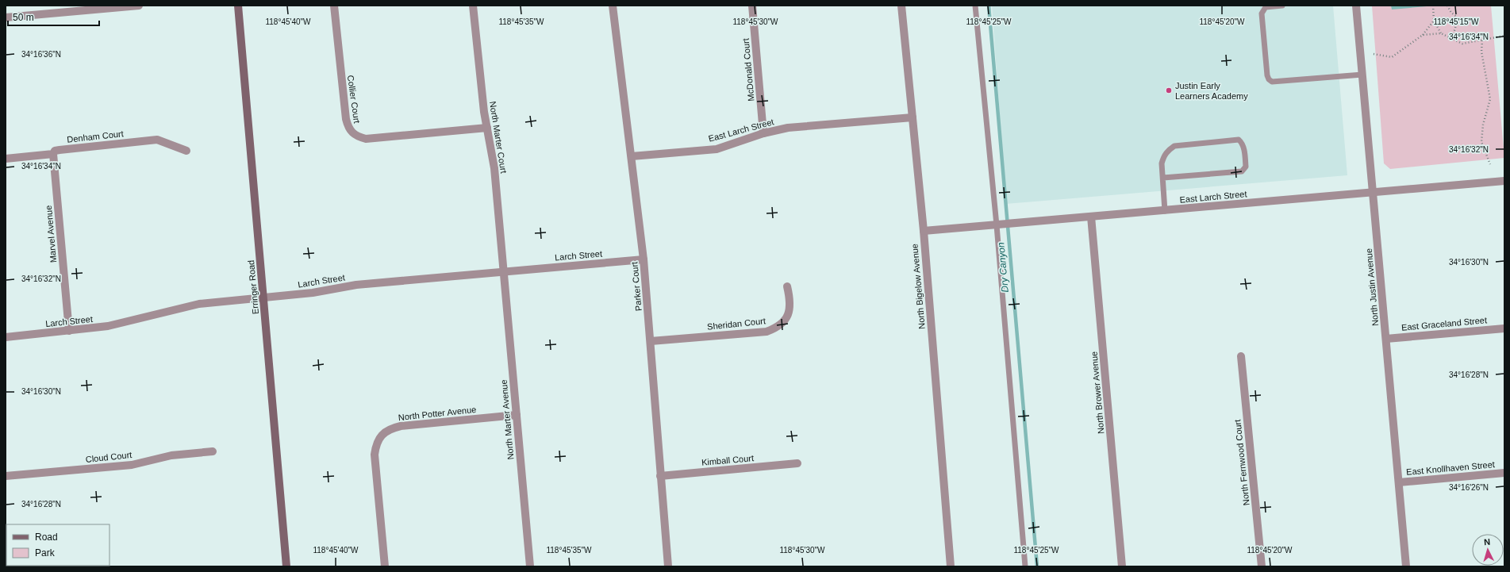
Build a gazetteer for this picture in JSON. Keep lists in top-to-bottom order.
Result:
{
  "streets": {
    "main road": ["Erringer Road"],
    "street": [
      "McDonald Court",
      "Collier Court",
      "East Larch Street",
      "Denham Court",
      "North Marter Court",
      "Marvel Avenue",
      "Larch Street",
      "Parker Court",
      "North Bigelow Avenue",
      "North Justin Avenue",
      "Sheridan Court",
      "East Graceland Street",
      "North Brower Avenue",
      "North Potter Avenue",
      "North Marter Avenue",
      "Cloud Court",
      "Kimball Court",
      "North Fernwood Court",
      "East Knollhaven Street"
    ]
  },
  "crossings": [
    ["McDonald Court", "East Larch Street"],
    ["Collier Court", "North Marter Court"],
    ["East Larch Street", "Parker Court"],
    ["East Larch Street", "North Bigelow Avenue"],
    ["East Larch Street", "North Justin Avenue"],
    ["East Larch Street", "North Brower Avenue"],
    ["Denham Court", "Marvel Avenue"],
    ["North Marter Court", "Larch Street"],
    ["North Marter Court", "North Marter Avenue"],
    ["Marvel Avenue", "Larch Street"],
    ["Larch Street", "Parker Court"],
    ["Larch Street", "Erringer Road"],
    ["Larch Street", "North Marter Avenue"],
    ["Parker Court", "Sheridan Court"],
    ["Parker Court", "Kimball Court"],
    ["North Justin Avenue", "East Graceland Street"],
    ["North Justin Avenue", "East Knollhaven Street"],
    ["North Potter Avenue", "North Marter Avenue"]
  ],
  "water": ["Dry Canyon"],
  "places": ["Justin Early Learners Academy"],
  "legend": ["Road", "Park"],
  "scale_bar": "50 m",
  "north": "top",
  "coordinates": [
    "118°45'40\"W",
    "118°45'35\"W",
    "118°45'30\"W",
    "118°45'25\"W",
    "118°45'20\"W",
    "118°45'15\"W",
    "34°16'34\"N",
    "34°16'36\"N",
    "34°16'32\"N",
    "34°16'30\"N",
    "34°16'28\"N",
    "34°16'26\"N"
  ]
}
